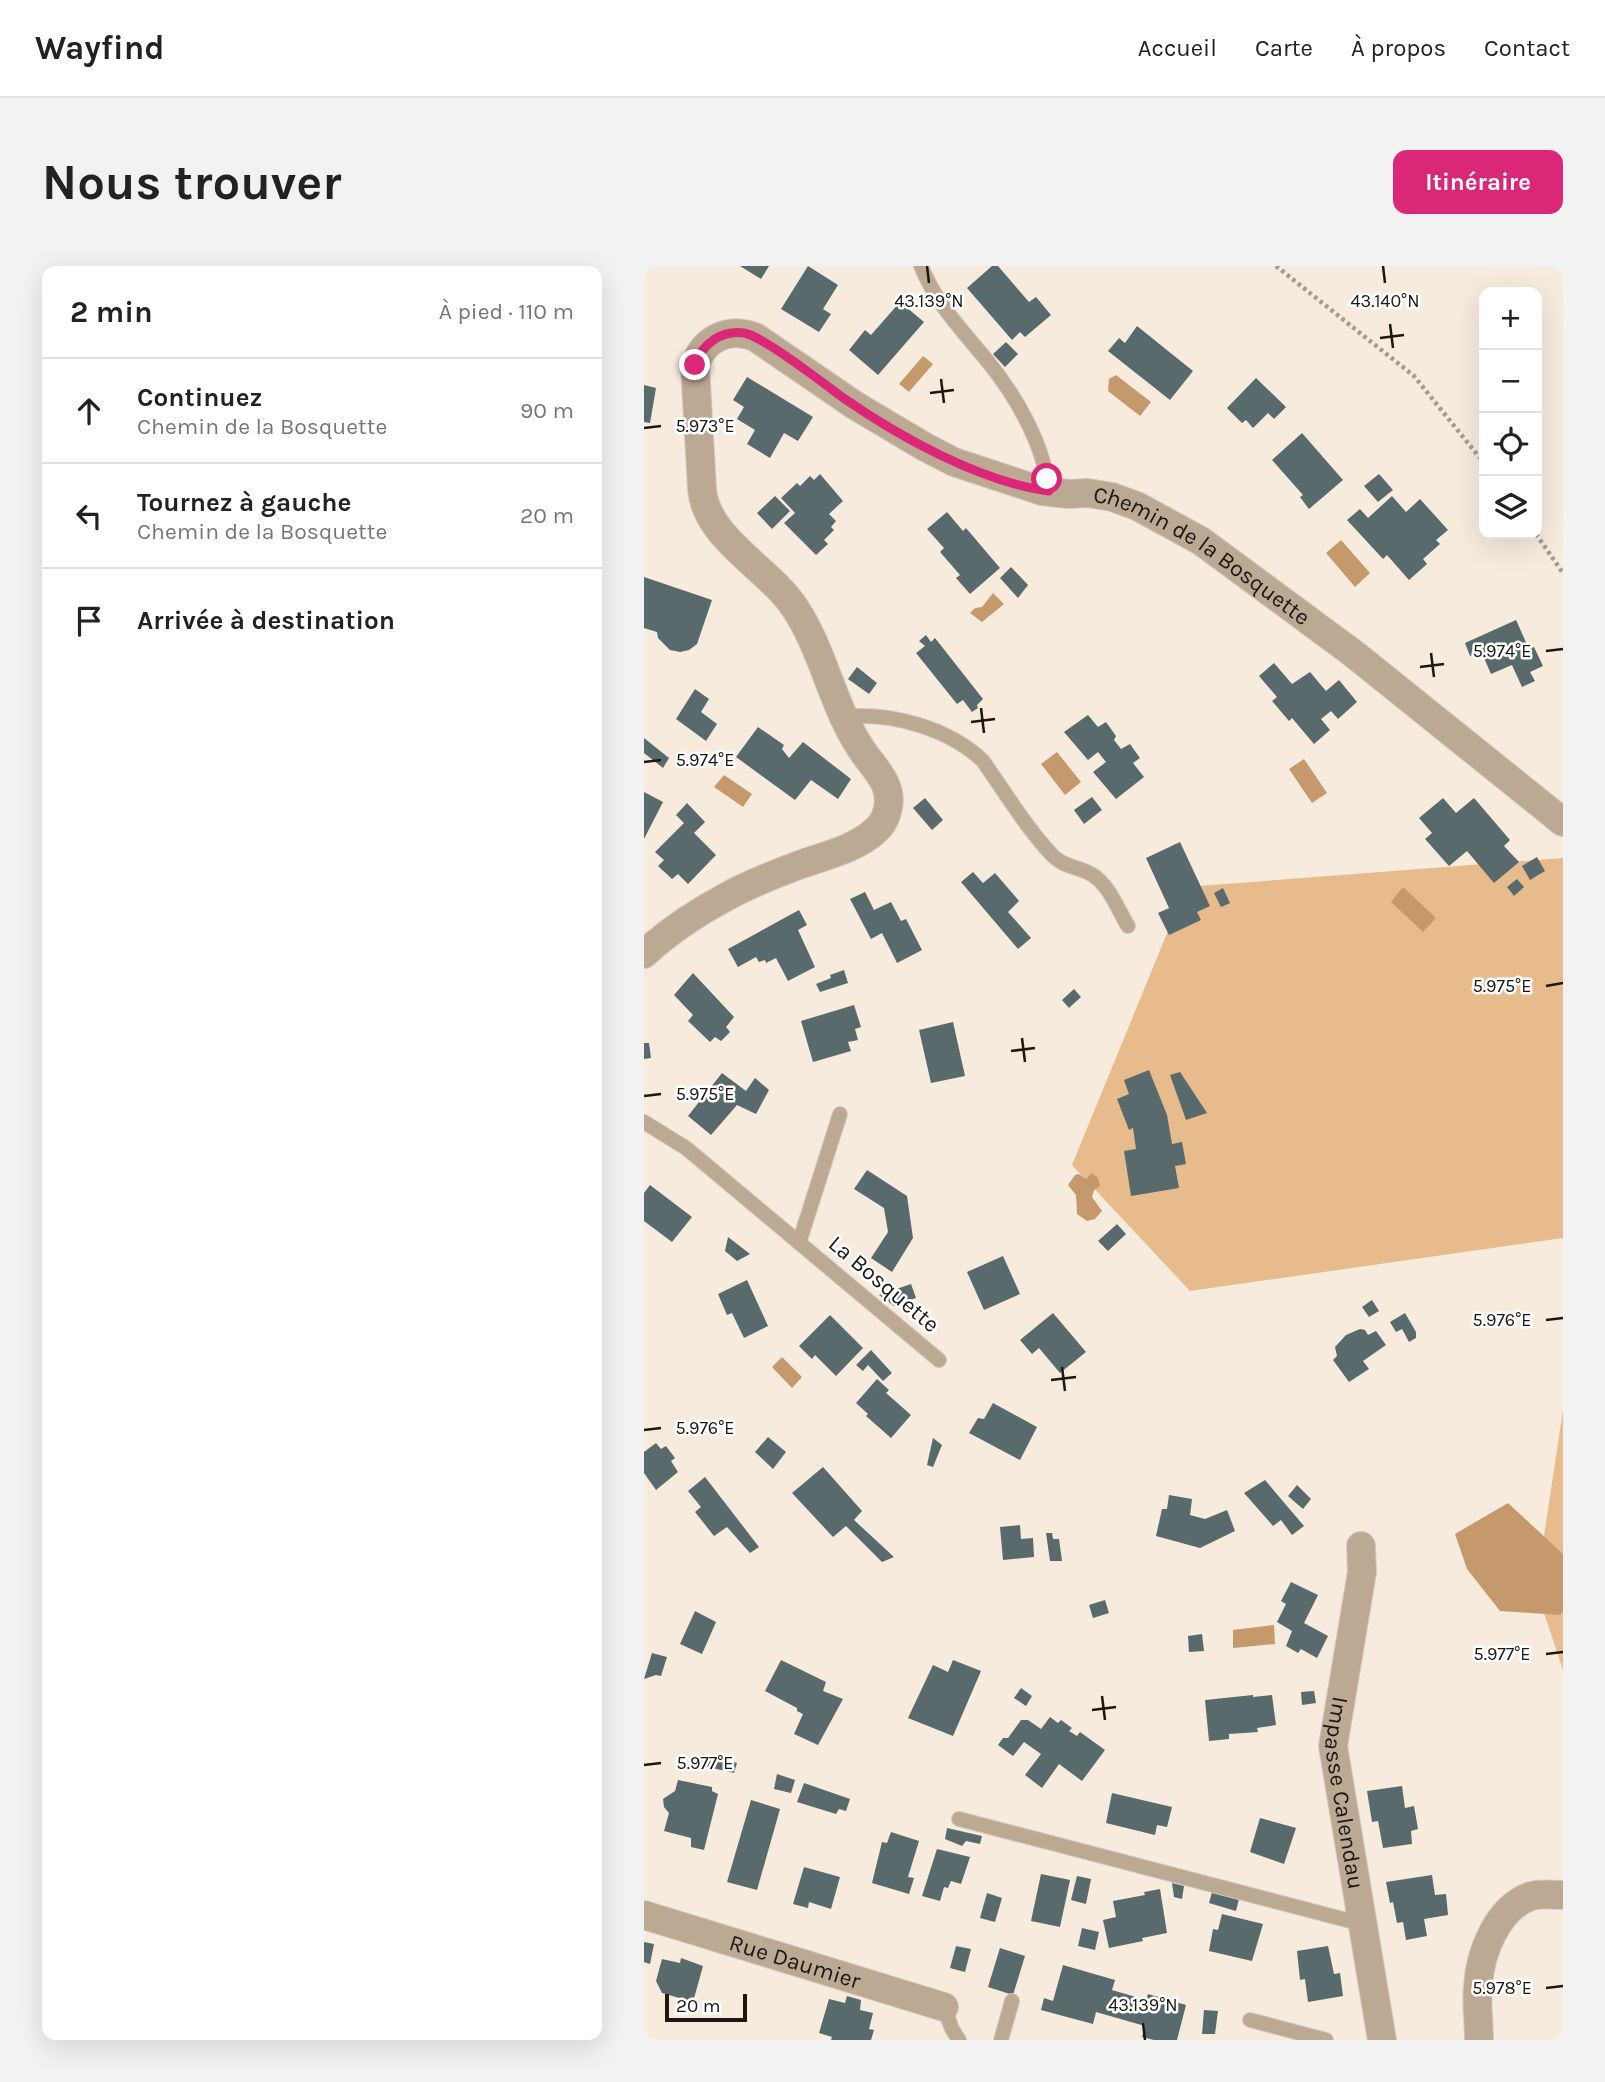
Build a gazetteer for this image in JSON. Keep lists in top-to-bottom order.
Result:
{
  "streets": {
    "street": ["Chemin de la Bosquette", "Impasse Calendau", "Rue Daumier"],
    "lane": ["La Bosquette"]
  },
  "scale_bar": "20 m",
  "page": {
    "header": "Wayfind",
    "nav": [
      "Accueil",
      "Carte",
      "À propos",
      "Contact"
    ],
    "buttons": "Itinéraire",
    "title": "Nous trouver",
    "heading": ["2 min", "À pied · 110 m"],
    "map_buttons": ["+", "−"],
    "list": [
      ["Continuez", "Chemin de la Bosquette", "90 m"],
      ["Tournez à gauche", "Chemin de la Bosquette", "20 m"],
      "Arrivée à destination"
    ],
    "scale": "20 m"
  },
  "coordinates": [
    "43.139°N",
    "43.140°N",
    "5.973°E",
    "5.974°E",
    "5.975°E",
    "5.976°E",
    "5.977°E",
    "5.978°E"
  ]
}
